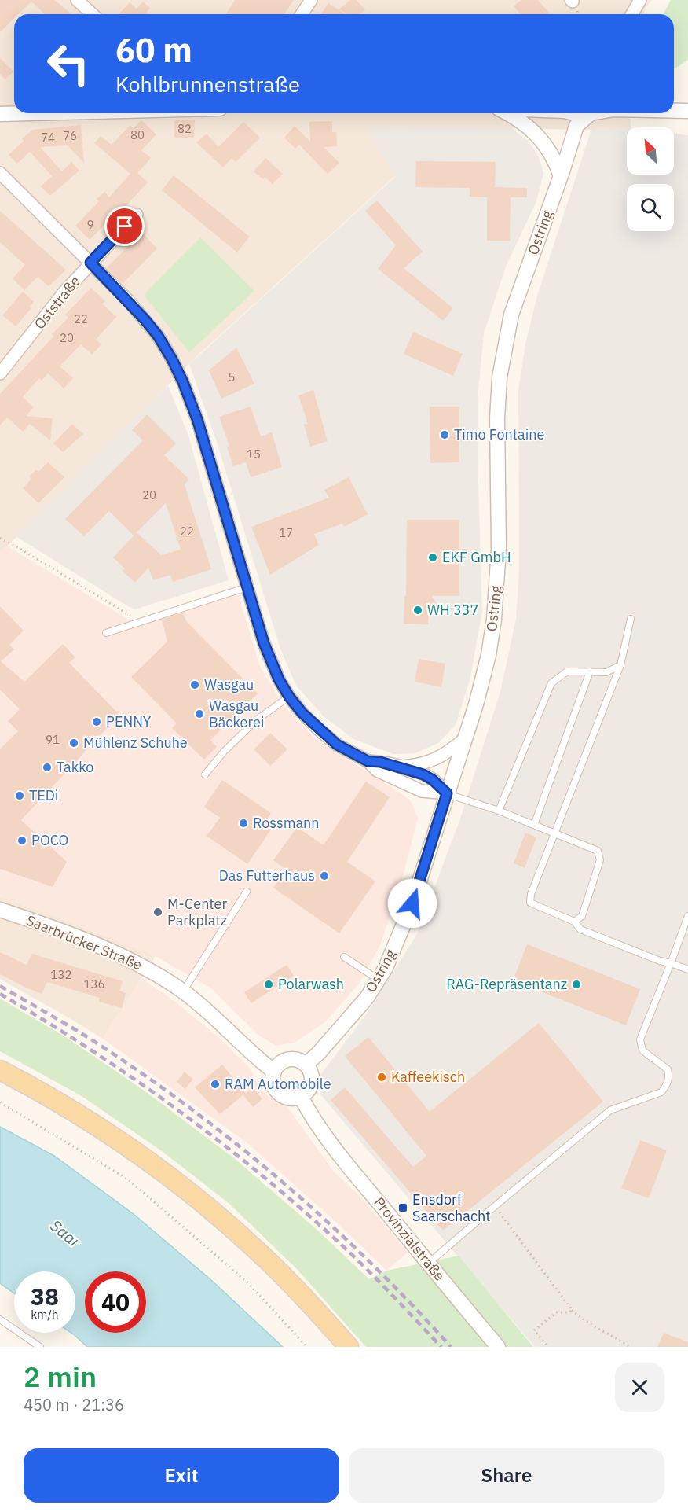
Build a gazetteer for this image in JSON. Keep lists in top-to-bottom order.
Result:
{
  "streets": {
    "street": [
      "Ostring",
      "Oststraße",
      "Saarbrücker Straße",
      "Provinzialstraße"
    ]
  },
  "crossings": [
    ["Ostring", "Saarbrücker Straße"],
    ["Ostring", "Provinzialstraße"],
    ["Saarbrücker Straße", "Provinzialstraße"]
  ],
  "water": ["Saar"],
  "places": {
    "other": [
      "Timo Fontaine",
      "EKF GmbH",
      "WH 337",
      "Wasgau",
      "Wasgau Bäckerei",
      "PENNY",
      "Mühlenz Schuhe",
      "Takko",
      "TEDi",
      "Rossmann",
      "POCO",
      "Das Futterhaus",
      "M-Center Parkplatz",
      "Polarwash",
      "RAG-Repräsentanz",
      "Kaffeekisch",
      "RAM Automobile"
    ],
    "transit": ["Ensdorf Saarschacht"]
  },
  "house_numbers": [
    "82",
    "80",
    "76",
    "74",
    "9",
    "22",
    "20",
    "5",
    "15",
    "20",
    "22",
    "17",
    "91",
    "132",
    "136"
  ],
  "north": "top left",
  "page": {
    "turn": ["60 m", "Kohlbrunnenstraße"],
    "speed": "38 km/h",
    "limit": "40",
    "heading": ["2 min", "450 m · 21:36"],
    "buttons": ["Exit", "Share"]
  }
}
